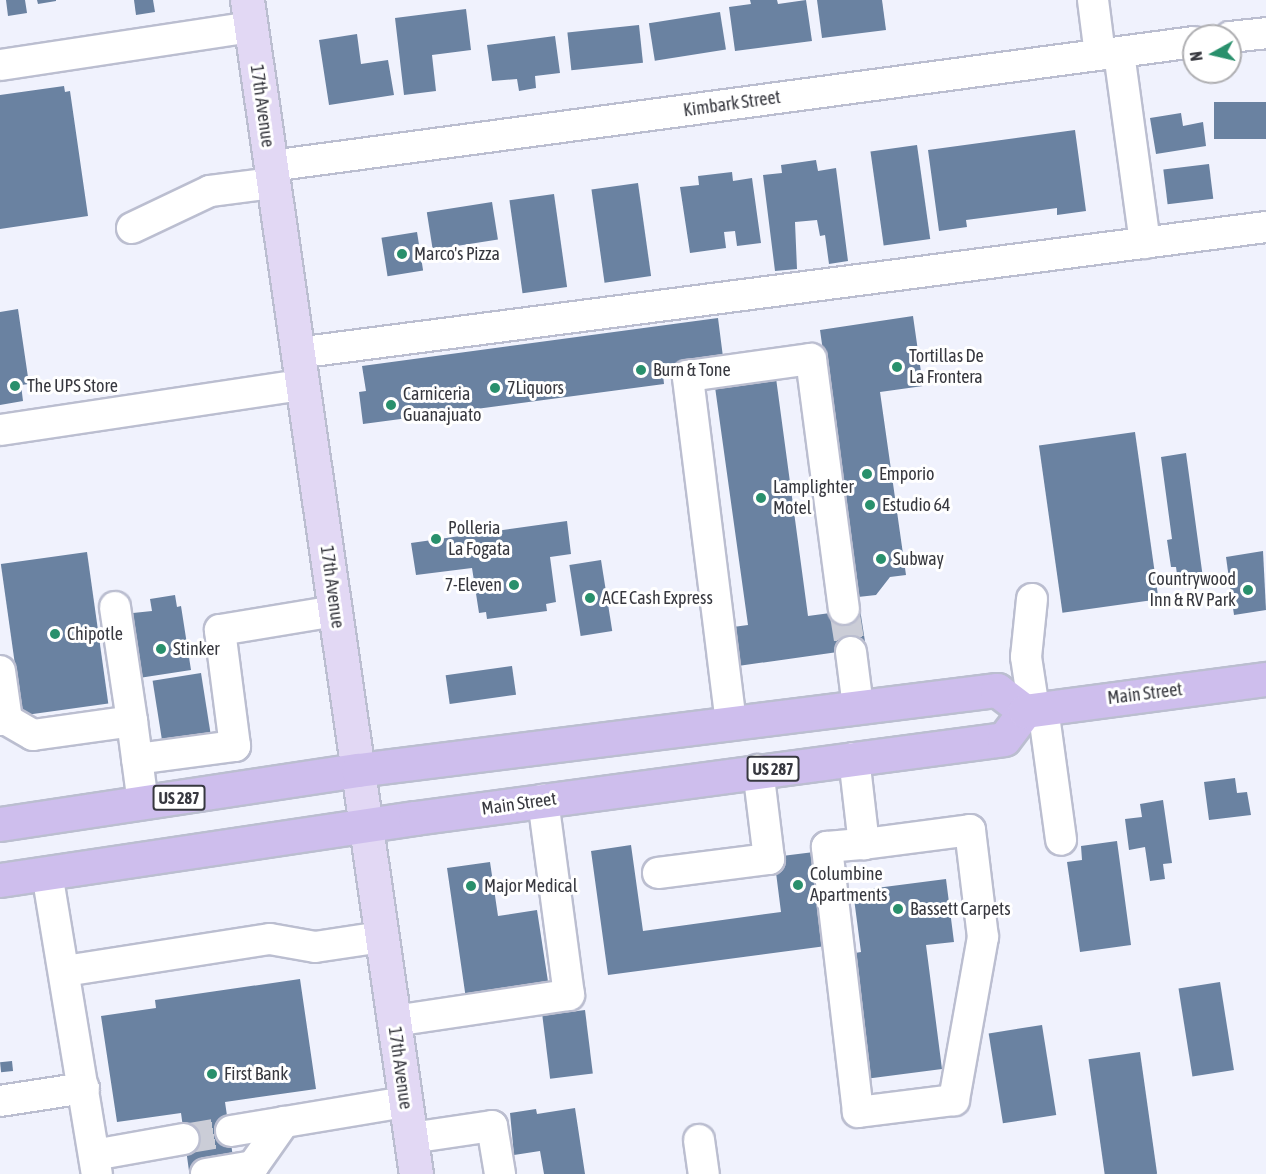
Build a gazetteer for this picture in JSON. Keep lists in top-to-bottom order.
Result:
{
  "streets": {
    "highway": ["Main Street", "US 287"],
    "main road": ["17th Avenue"],
    "street": ["Kimbark Street"]
  },
  "crossings": [
    ["Kimbark Street", "17th Avenue"],
    ["17th Avenue", "Main Street"],
    ["17th Avenue", "US 287"],
    ["Main Street", "US 287"]
  ],
  "places": [
    "Marco's Pizza",
    "Tortillas De La Frontera",
    "Burn & Tone",
    "The UPS Store",
    "7Liquors",
    "Carniceria Guanajuato",
    "Emporio",
    "Lamplighter Motel",
    "Estudio 64",
    "Polleria La Fogata",
    "Subway",
    "7-Eleven",
    "Countrywood Inn & RV Park",
    "ACE Cash Express",
    "Chipotle",
    "Stinker",
    "Columbine Apartments",
    "Major Medical",
    "Bassett Carpets",
    "First Bank"
  ],
  "north": "left"
}
